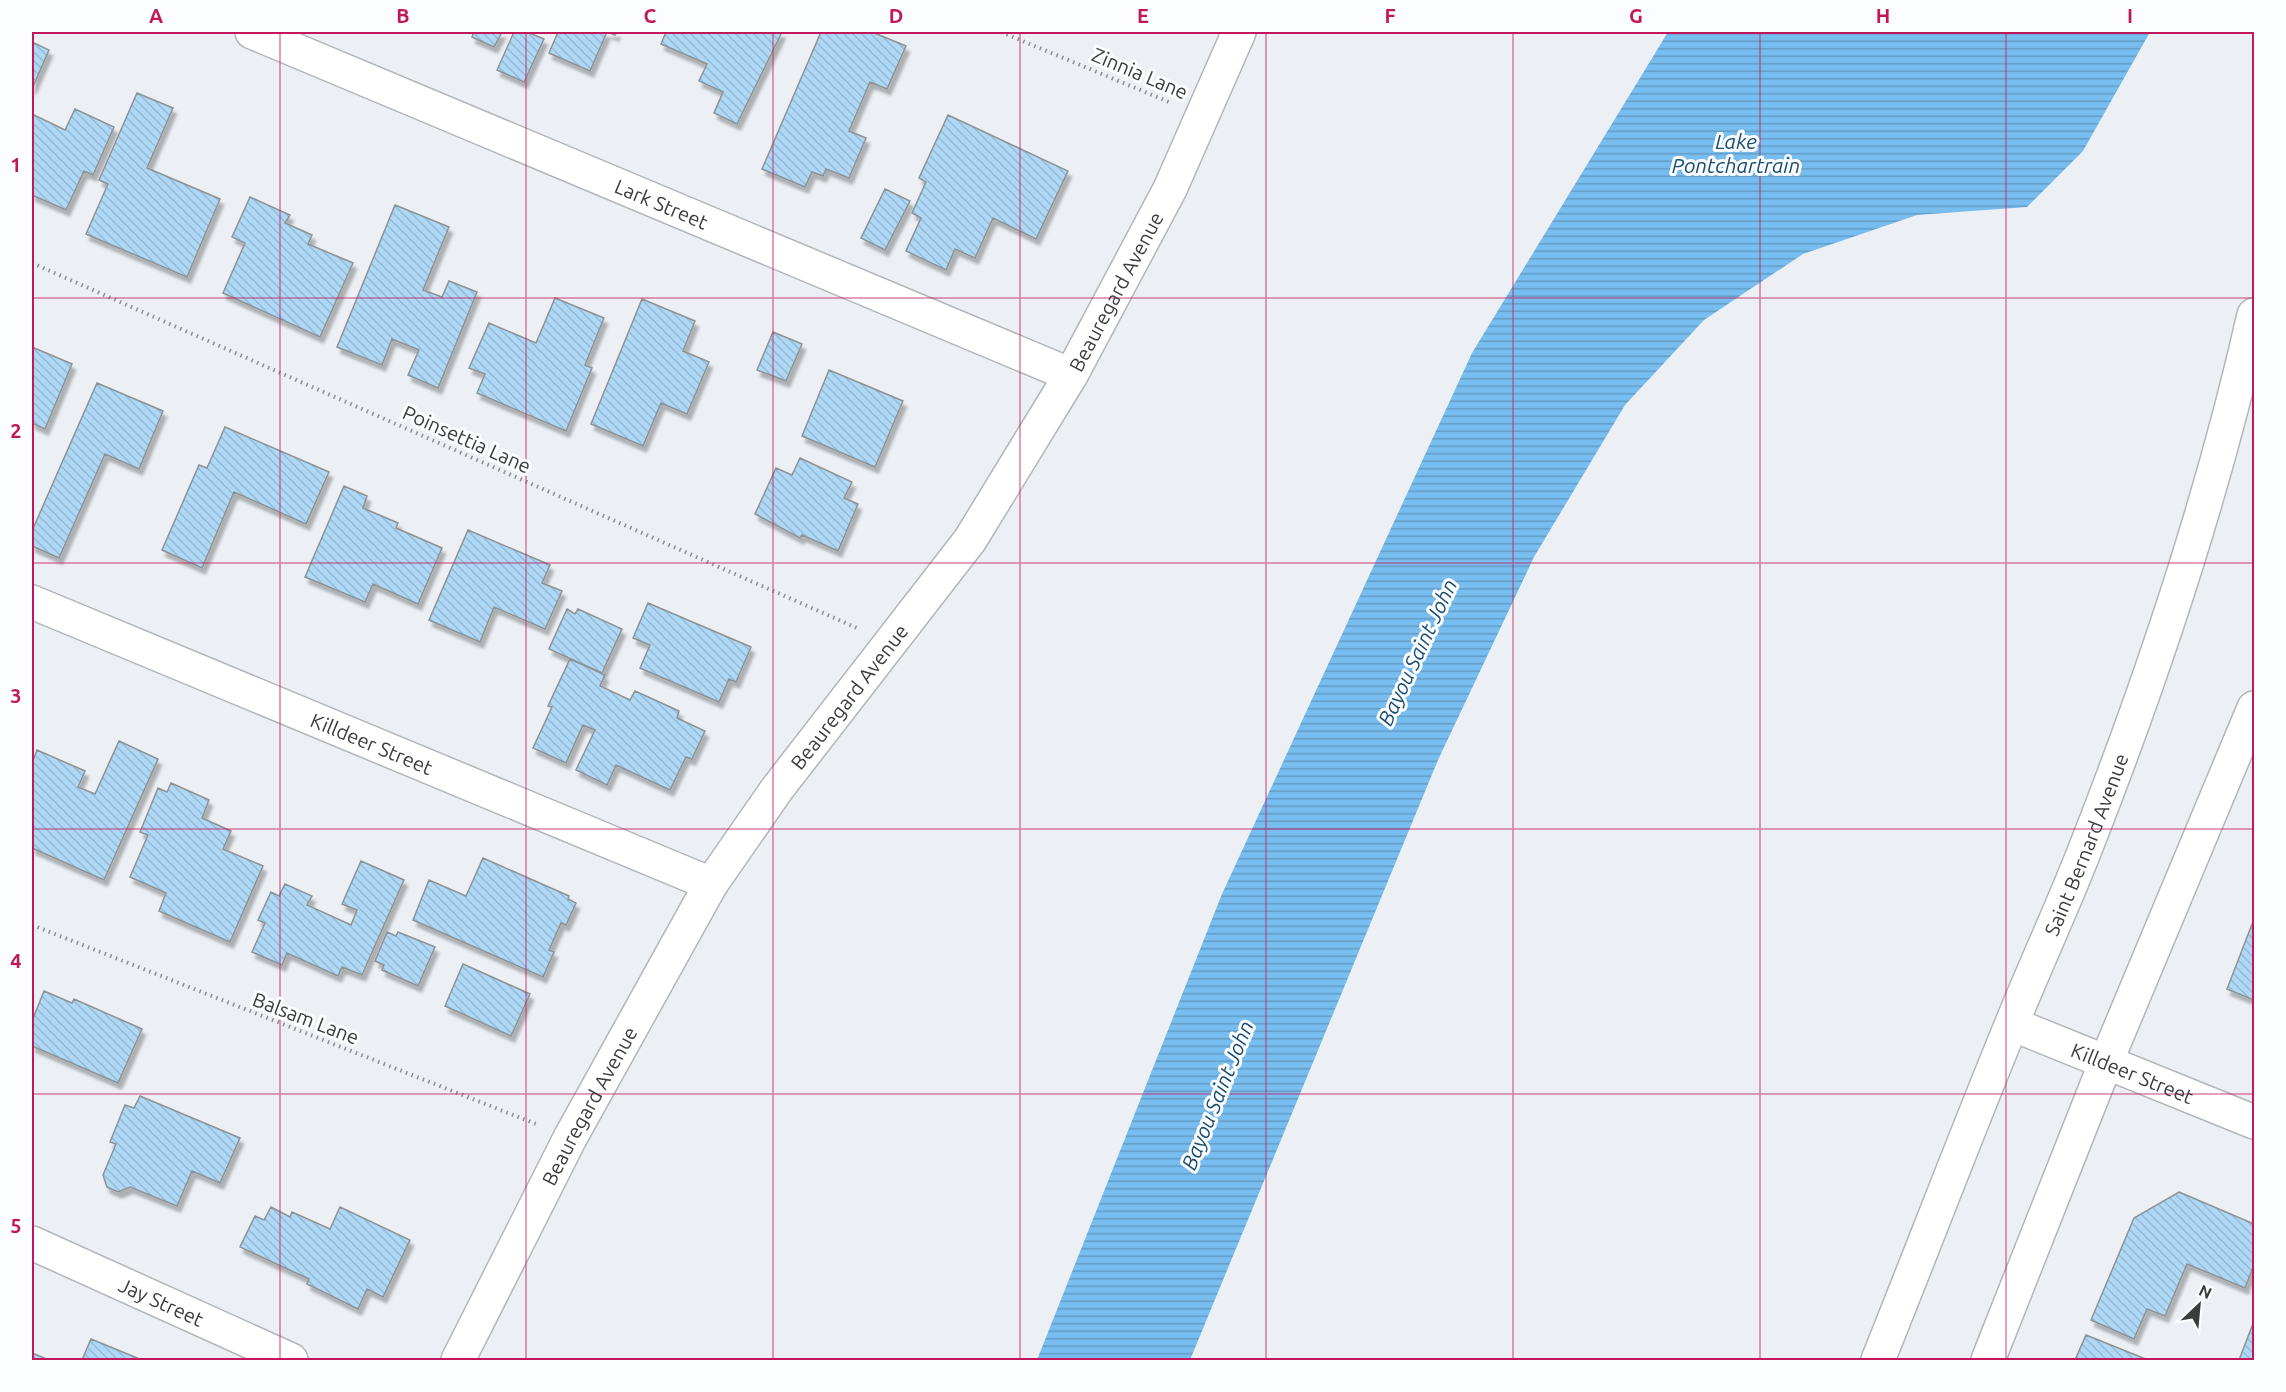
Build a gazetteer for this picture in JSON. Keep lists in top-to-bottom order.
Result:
{
  "streets": {
    "street": [
      "Lark Street",
      "Beauregard Avenue",
      "Killdeer Street",
      "Saint Bernard Avenue",
      "Jay Street"
    ],
    "path": ["Zinnia Lane", "Poinsettia Lane", "Balsam Lane"]
  },
  "crossings": [
    ["Zinnia Lane", "Beauregard Avenue"],
    ["Lark Street", "Beauregard Avenue"],
    ["Beauregard Avenue", "Poinsettia Lane"],
    ["Beauregard Avenue", "Killdeer Street"],
    ["Beauregard Avenue", "Balsam Lane"],
    ["Killdeer Street", "Saint Bernard Avenue"]
  ],
  "water": ["Lake Pontchartrain", "Bayou Saint John"],
  "north": "top right",
  "grid": {
    "columns": [
      "A",
      "B",
      "C",
      "D",
      "E",
      "F",
      "G",
      "H",
      "I"
    ],
    "rows": [
      "1",
      "2",
      "3",
      "4",
      "5"
    ]
  }
}
